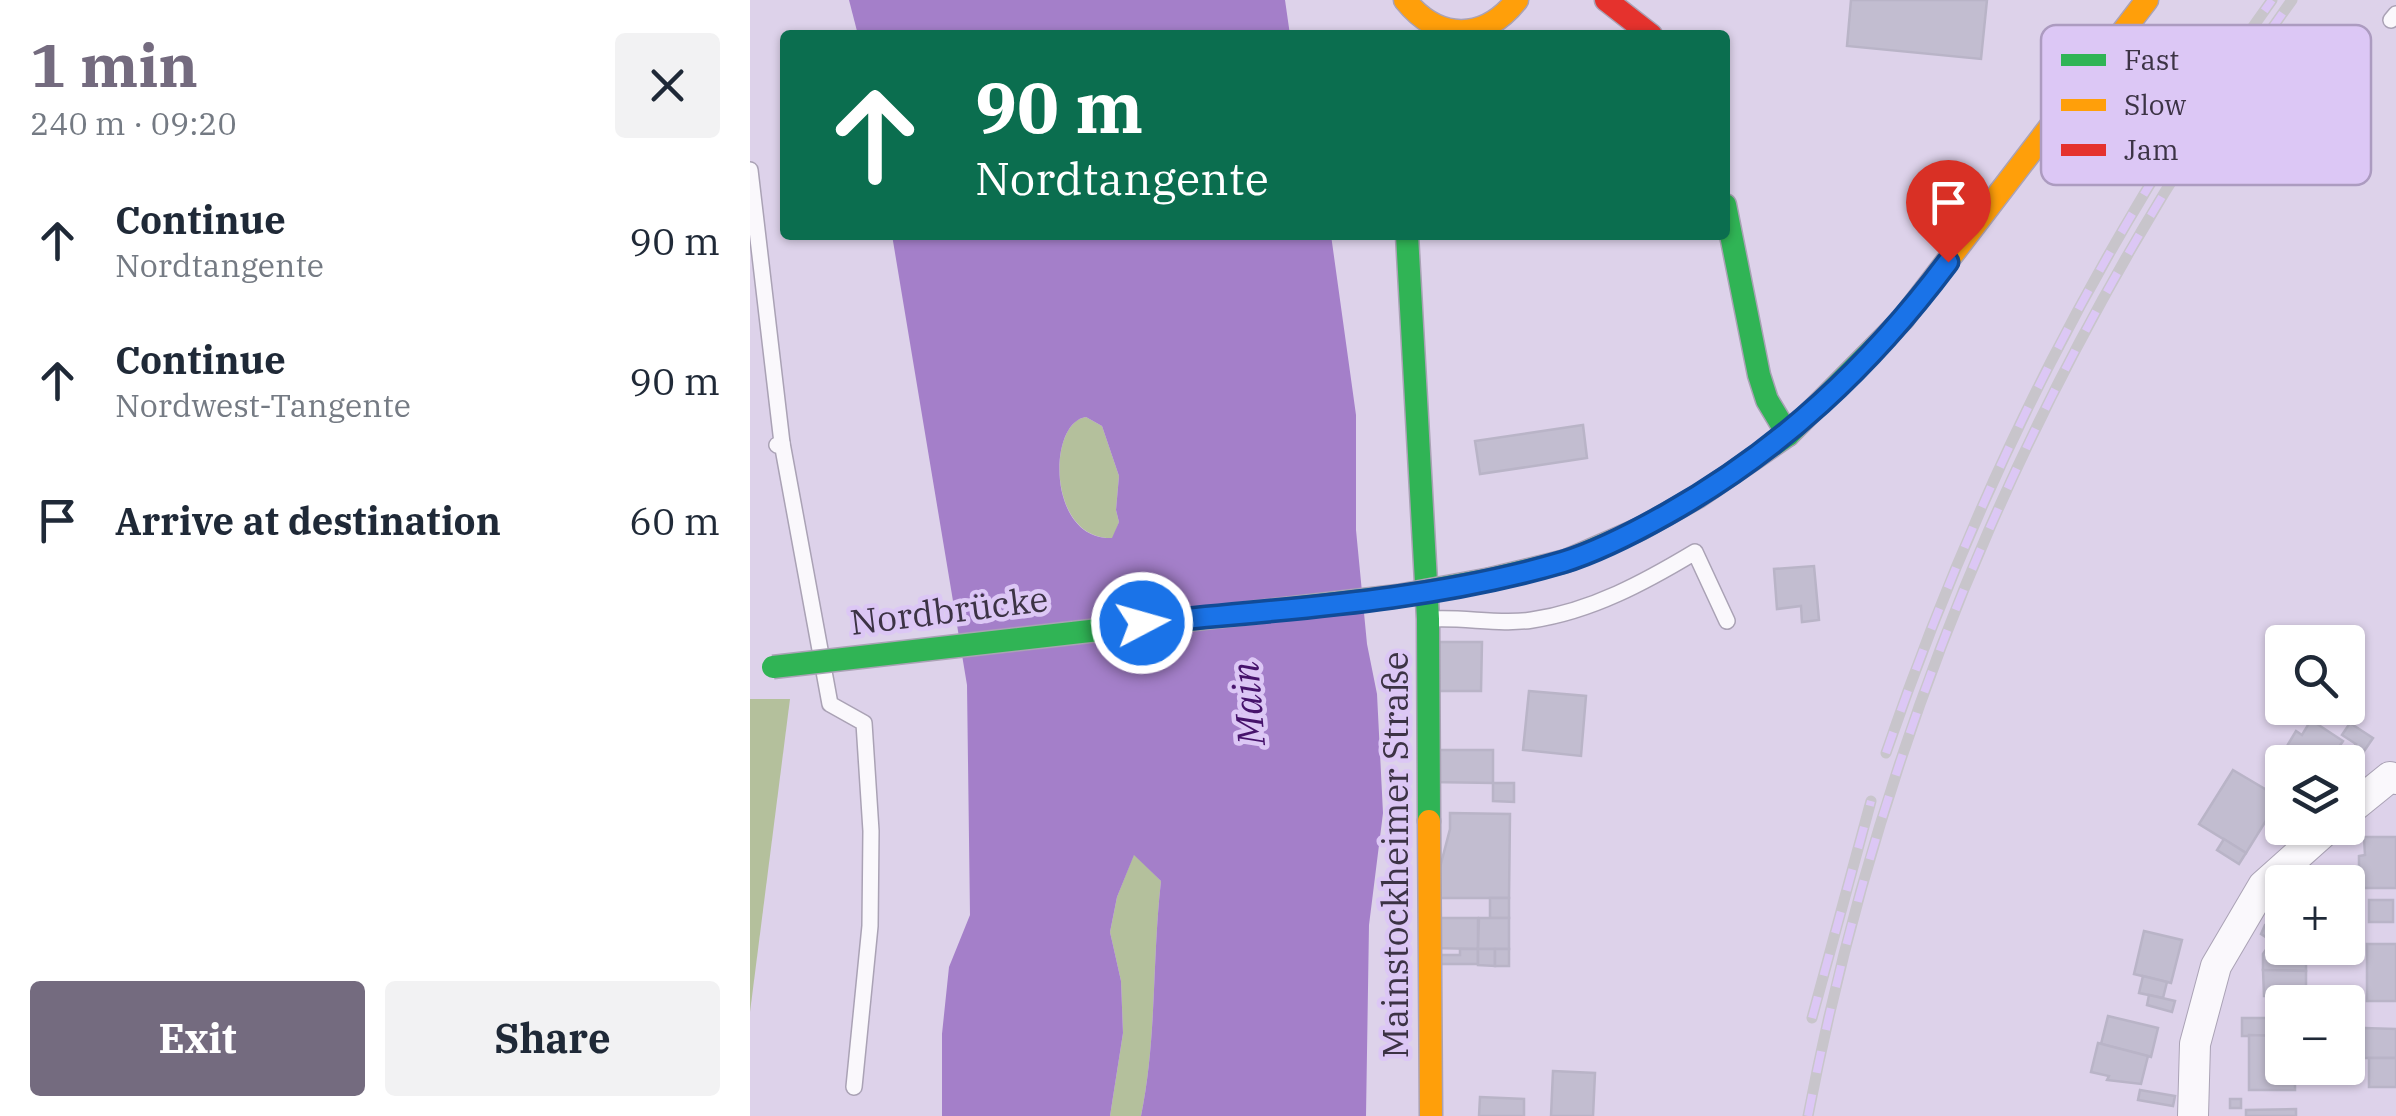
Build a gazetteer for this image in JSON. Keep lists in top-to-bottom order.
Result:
{
  "streets": {
    "main road": ["Nordbrücke", "Mainstockheimer Straße"]
  },
  "water": ["Main"],
  "legend": ["Fast", "Slow", "Jam"],
  "page": {
    "heading": ["1 min", "240 m · 09:20"],
    "turn": ["90 m", "Nordtangente"],
    "list": [
      {
        "name": "Continue",
        "note": "Nordtangente",
        "value": "90 m"
      },
      {
        "name": "Continue",
        "note": "Nordwest-Tangente",
        "value": "90 m"
      },
      {
        "name": "Arrive at destination",
        "value": "60 m"
      }
    ],
    "map_buttons": ["+", "−"],
    "buttons": ["Exit", "Share"]
  }
}
